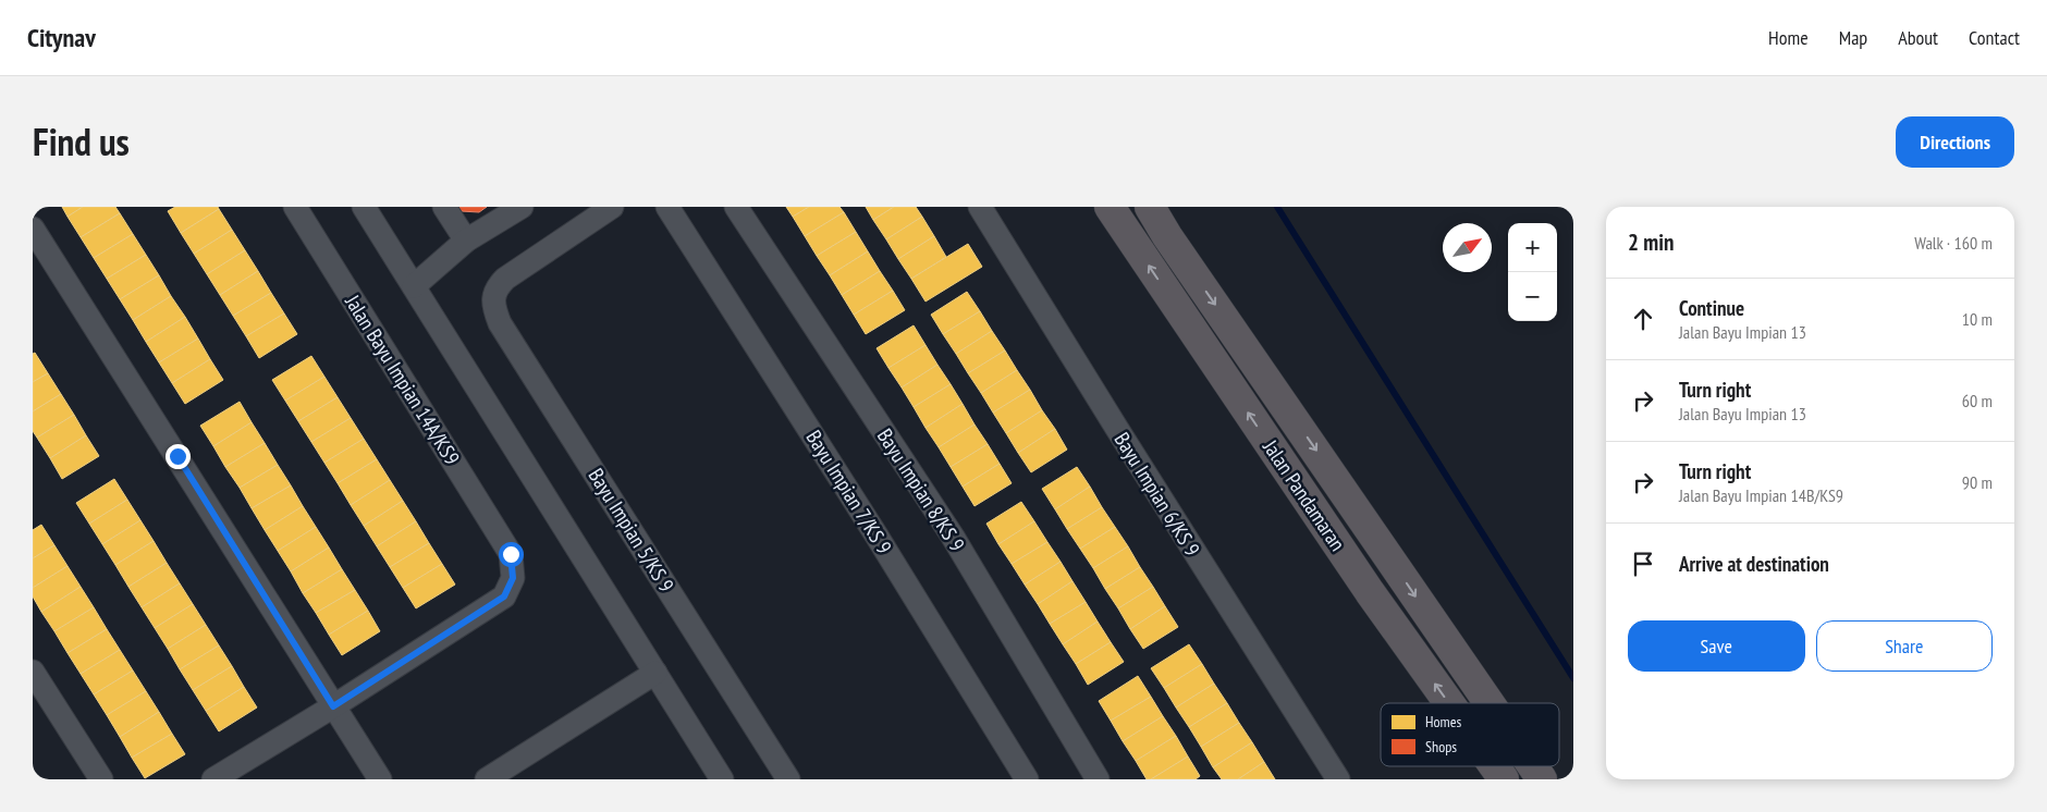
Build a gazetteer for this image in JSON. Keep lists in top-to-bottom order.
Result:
{
  "streets": {
    "main road": ["Jalan Pandamaran"],
    "street": [
      "Jalan Bayu Impian 14A/KS9",
      "Bayu Impian 8/KS 9",
      "Bayu Impian 7/KS 9",
      "Bayu Impian 6/KS 9",
      "Bayu Impian 5/KS 9"
    ]
  },
  "legend": ["Homes", "Shops"],
  "north": "top right",
  "page": {
    "header": "Citynav",
    "nav": [
      "Home",
      "Map",
      "About",
      "Contact"
    ],
    "title": "Find us",
    "buttons": [
      "Directions",
      ["Save", "Share"]
    ],
    "heading": ["2 min", "Walk · 160 m"],
    "map_buttons": ["+", "−"],
    "list": [
      ["Continue", "Jalan Bayu Impian 13", "10 m"],
      ["Turn right", "Jalan Bayu Impian 13", "60 m"],
      ["Turn right", "Jalan Bayu Impian 14B/KS9", "90 m"],
      "Arrive at destination"
    ]
  }
}
